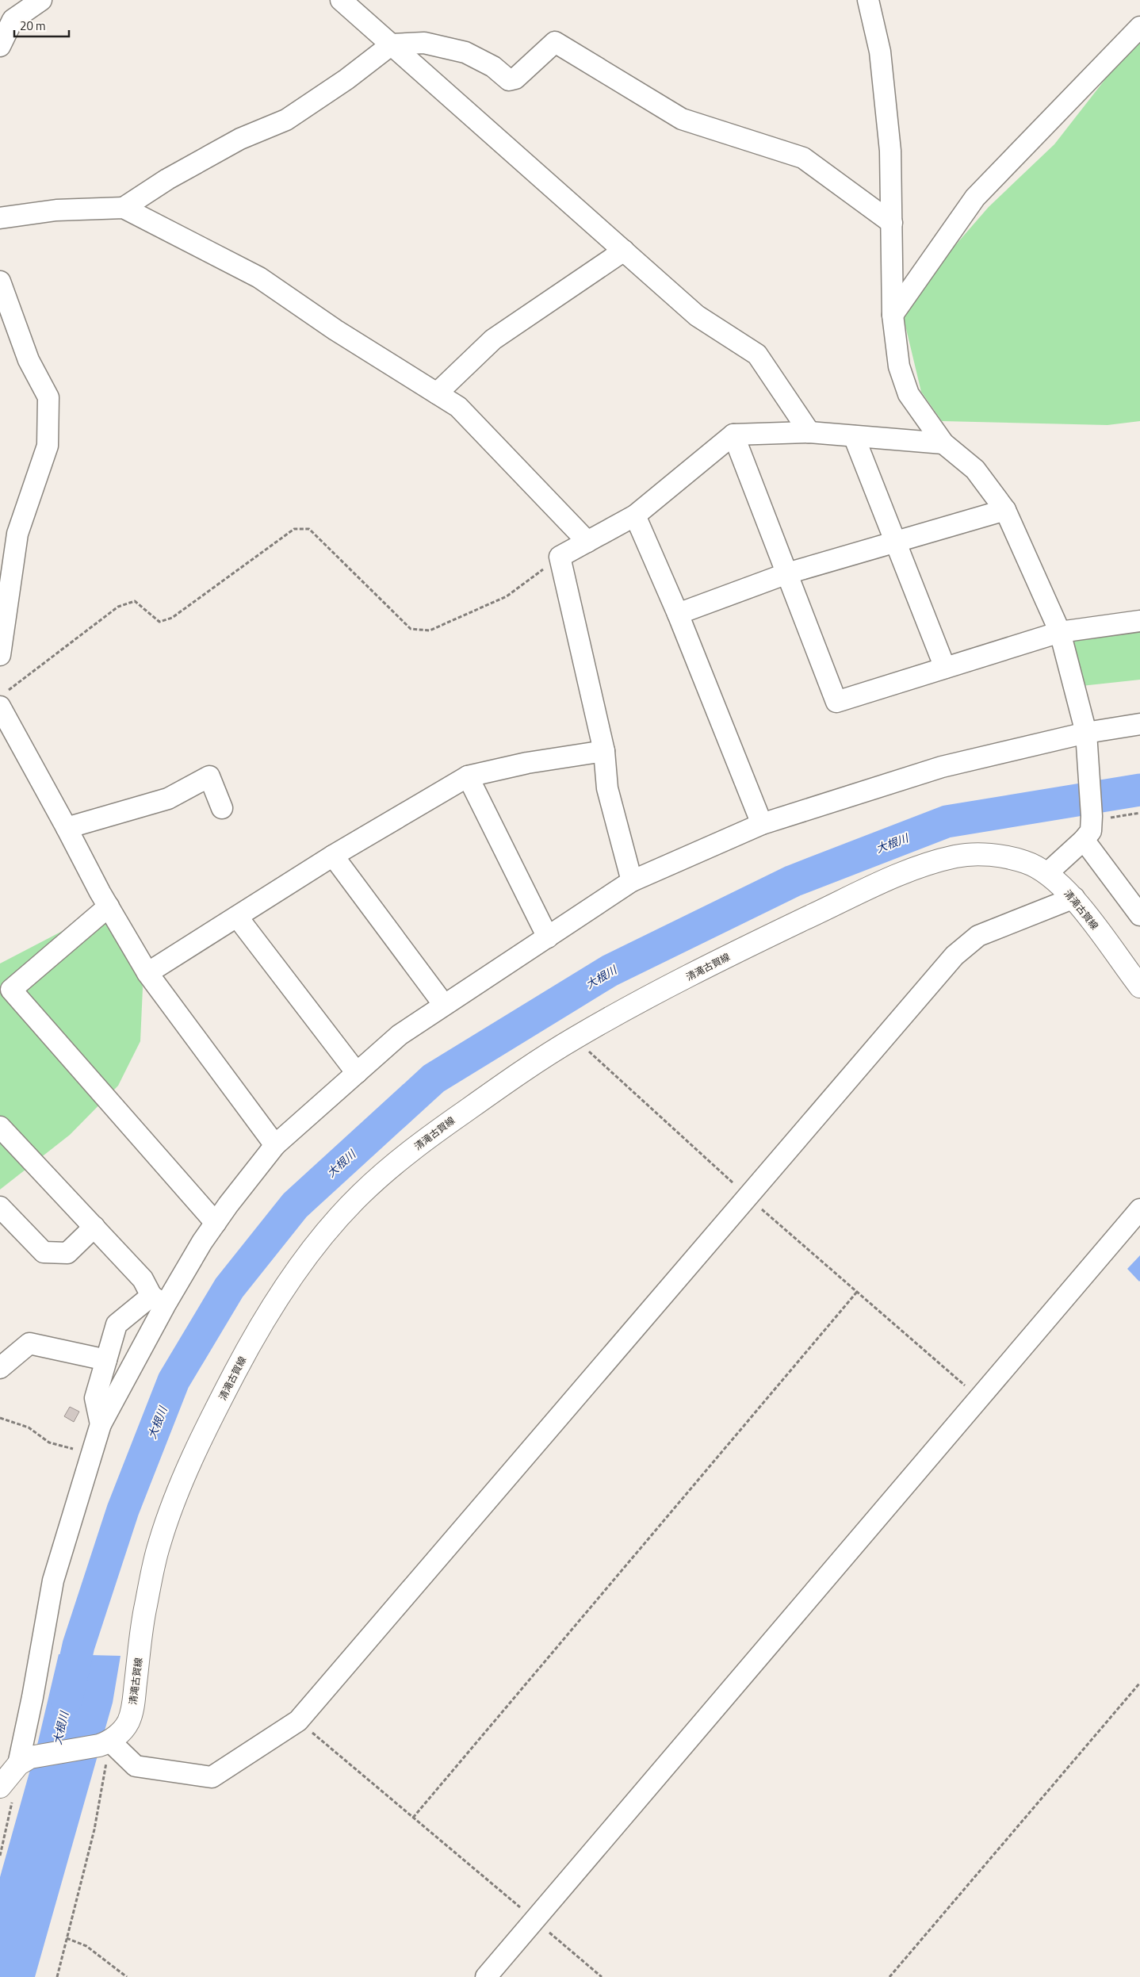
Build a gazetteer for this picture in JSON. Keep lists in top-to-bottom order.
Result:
{
  "streets": {
    "main road": ["清滝古賀線"]
  },
  "water": ["大根川"],
  "scale_bar": "20 m"
}
